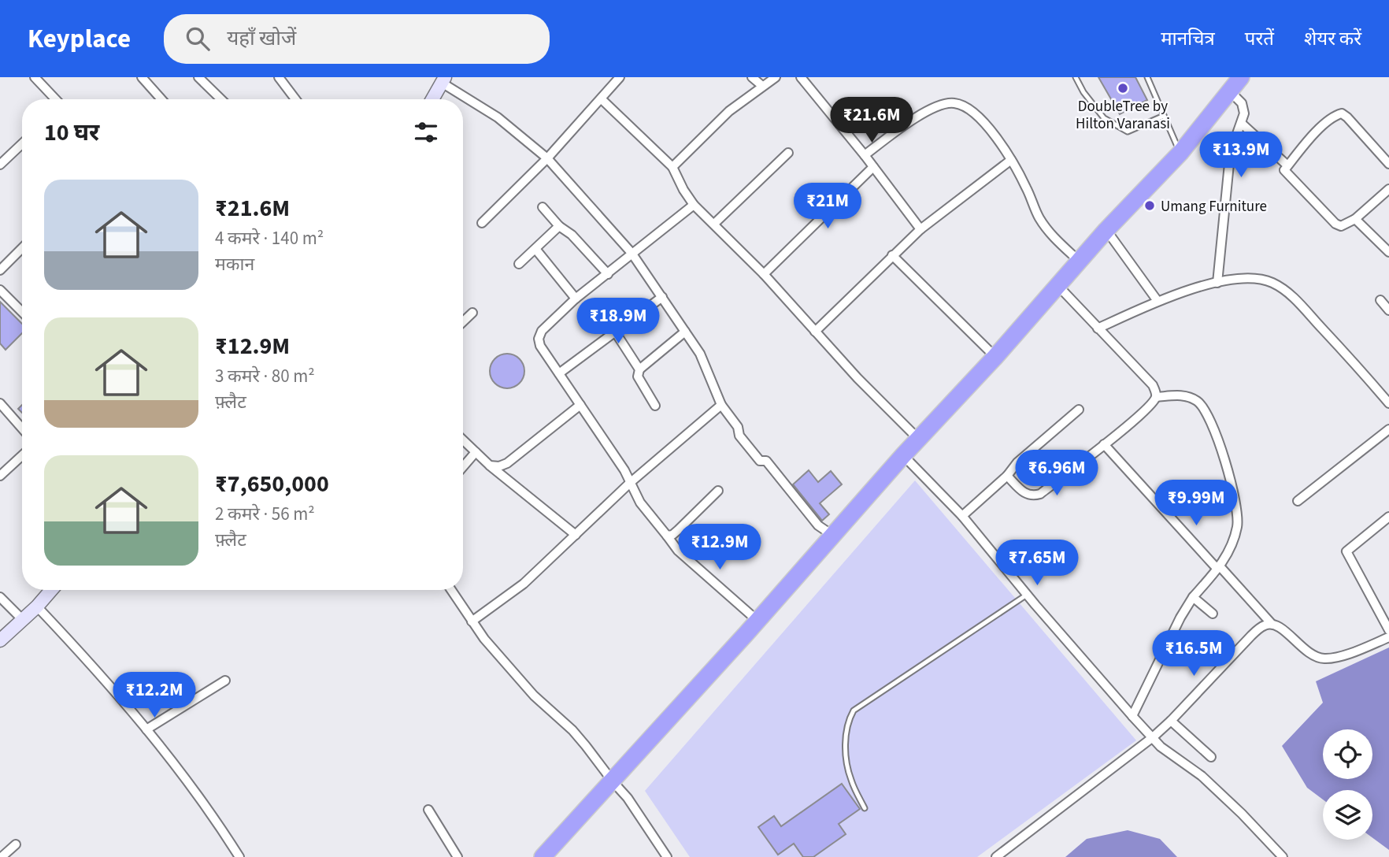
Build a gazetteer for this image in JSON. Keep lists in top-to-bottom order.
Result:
{
  "places": ["DoubleTree by Hilton Varanasi", "Umang Furniture"],
  "page": {
    "header": "Keyplace",
    "search": "यहाँ खोजें",
    "nav": ["मानचित्र", "परतें", "शेयर करें"],
    "price": [
      "₹21.6M",
      "₹13.9M",
      "₹21M",
      "₹18.9M",
      "₹6.96M",
      "₹9.99M",
      "₹12.9M",
      "₹7.65M",
      "₹16.5M",
      "₹12.2M"
    ],
    "heading": "10 घर",
    "list": [
      {
        "name": "₹21.6M",
        "note": "4 कमरे · 140 m² · मकान"
      },
      {
        "name": "₹12.9M",
        "note": "3 कमरे · 80 m² · फ़्लैट"
      },
      {
        "name": "₹7,650,000",
        "note": "2 कमरे · 56 m² · फ़्लैट"
      }
    ]
  }
}
